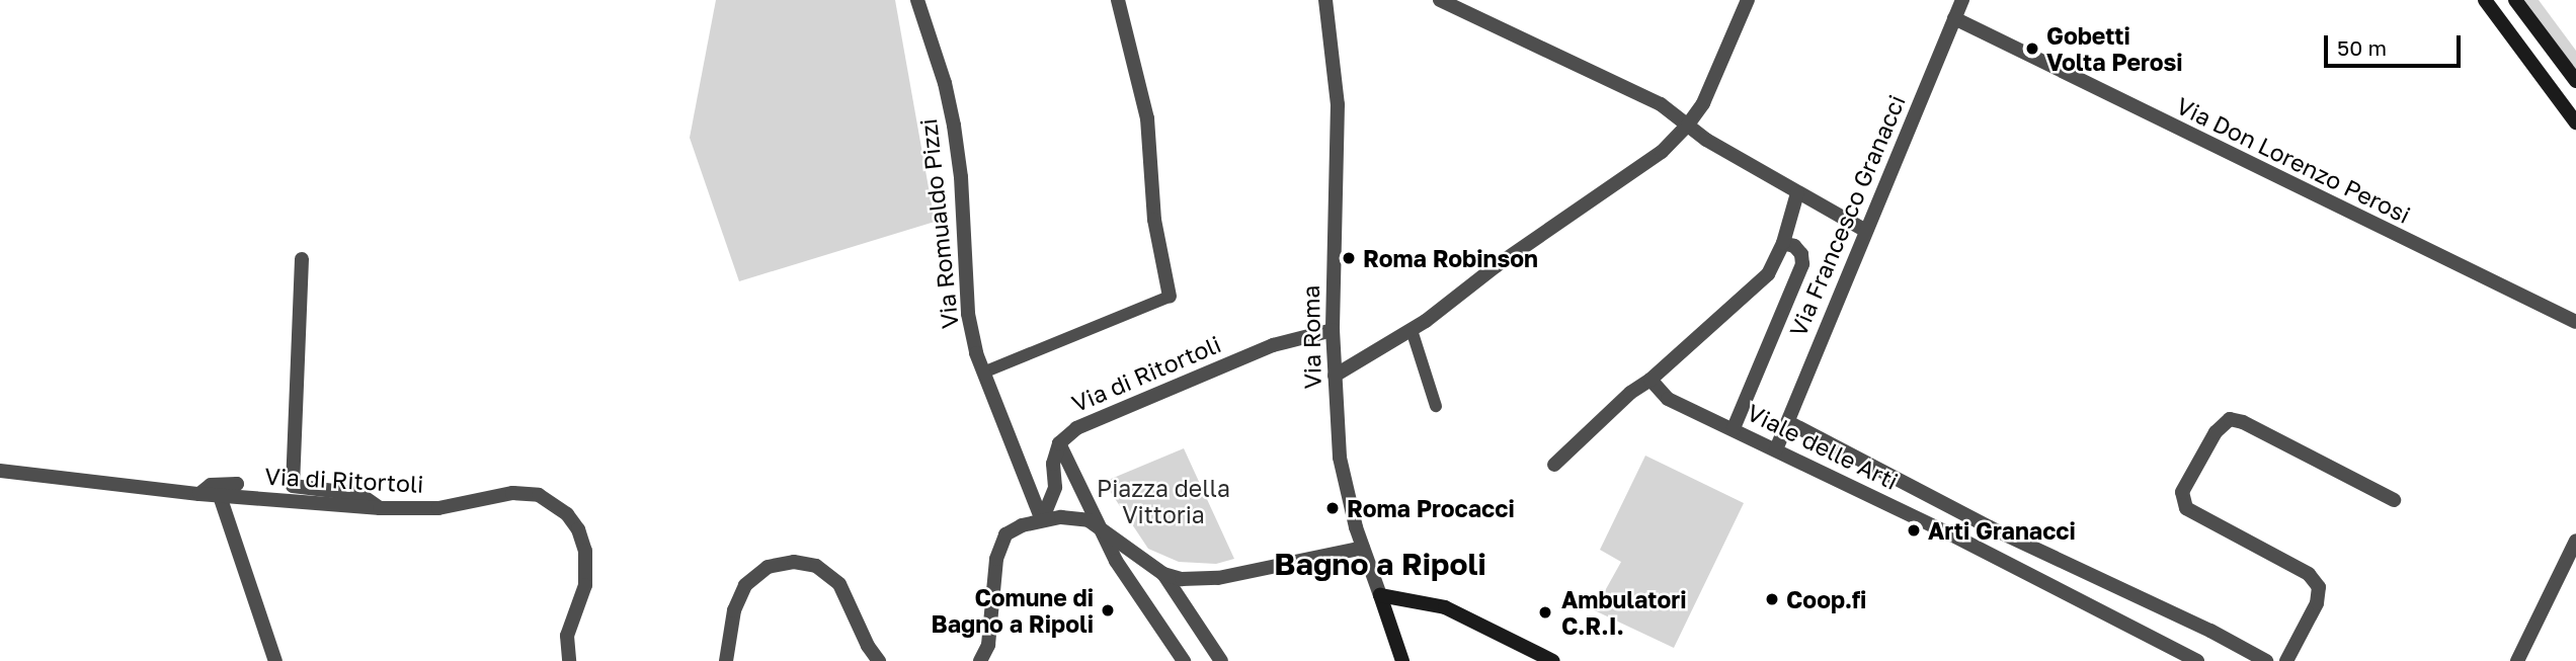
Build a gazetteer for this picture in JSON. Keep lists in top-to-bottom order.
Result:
{
  "streets": {
    "main road": ["Via Roma"],
    "street": [
      "Via Don Lorenzo Perosi",
      "Via Francesco Granacci",
      "Via Romualdo Pizzi",
      "Via di Ritortoli",
      "Viale delle Arti"
    ]
  },
  "crossings": [
    ["Via Don Lorenzo Perosi", "Via Francesco Granacci"],
    ["Via Francesco Granacci", "Viale delle Arti"],
    ["Via Romualdo Pizzi", "Via di Ritortoli"],
    ["Via Roma", "Via di Ritortoli"]
  ],
  "districts": ["Bagno a Ripoli"],
  "parks": ["Piazza della Vittoria"],
  "places": [
    "Gobetti Volta Perosi",
    "Roma Robinson",
    "Roma Procacci",
    "Arti Granacci",
    "Coop.fi",
    "Comune di Bagno a Ripoli",
    "Ambulatori C.R.I."
  ],
  "scale_bar": "50 m"
}
